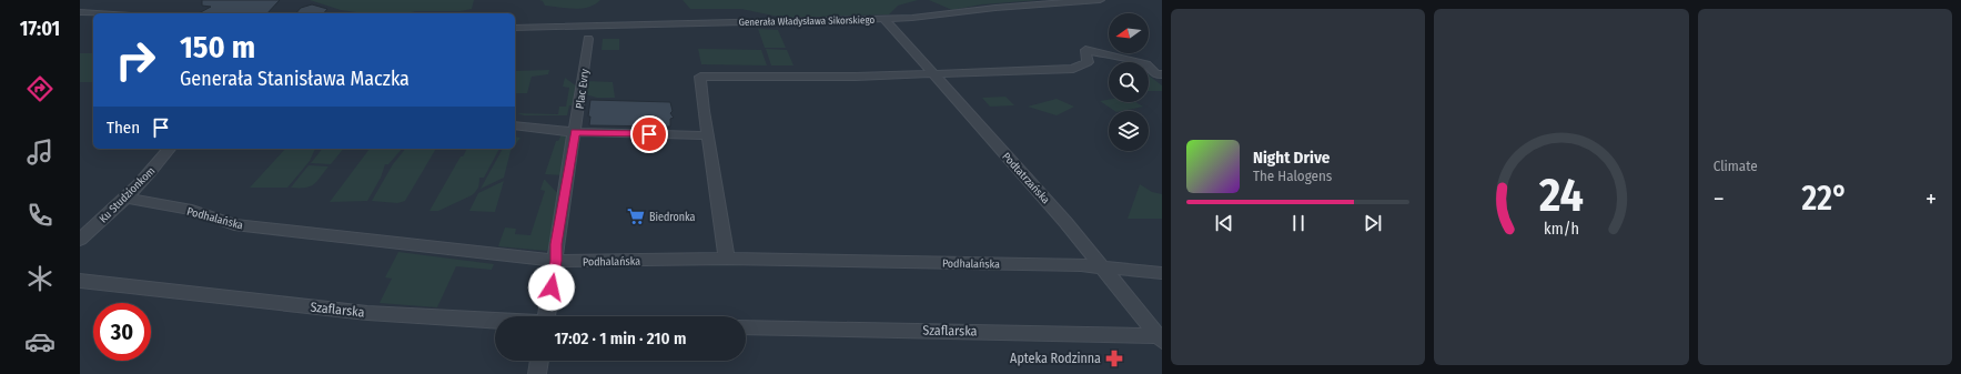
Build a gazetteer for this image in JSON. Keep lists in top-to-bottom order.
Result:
{
  "streets": {
    "street": [
      "Generała Władysława Sikorskiego",
      "Plac Evry",
      "Podtatrzańska",
      "Ku Studzionkom",
      "Podhalańska",
      "Szaflarska"
    ]
  },
  "crossings": [
    ["Generała Władysława Sikorskiego", "Podtatrzańska"],
    ["Plac Evry", "Podhalańska"],
    ["Podtatrzańska", "Podhalańska"],
    ["Podtatrzańska", "Szaflarska"],
    ["Ku Studzionkom", "Podhalańska"]
  ],
  "places": {
    "supermarket": ["Biedronka"],
    "pharmacy": ["Apteka Rodzinna"]
  },
  "north": "left",
  "page": {
    "tabs": "17:01",
    "tile": "Climate",
    "turn": ["150 m", "Generała Stanisława Maczka"],
    "then": "Then",
    "song": ["Night Drive", "The Halogens"],
    "heat": ["−", "22°", "+"],
    "limit": "30",
    "trip": "17:02 · 1 min · 210 m",
    "gauge": ["24", "km/h"]
  }
}
